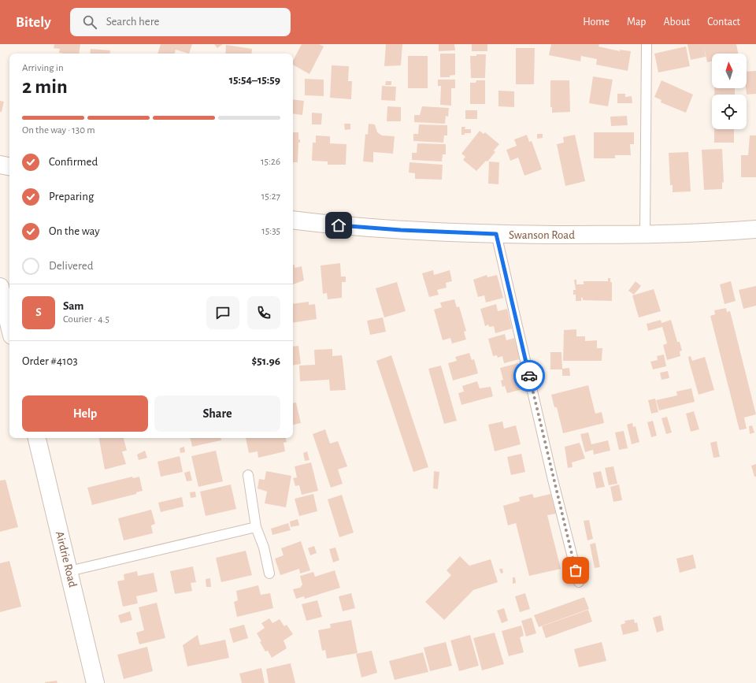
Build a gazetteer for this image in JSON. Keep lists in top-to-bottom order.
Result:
{
  "streets": {
    "main road": ["Swanson Road", "Airdrie Road"]
  },
  "north": "top",
  "page": {
    "header": "Bitely",
    "search": "Search here",
    "nav": [
      "Home",
      "Map",
      "About",
      "Contact"
    ],
    "heading": ["2 min", "Arriving in", "15:54–15:59"],
    "panel": [
      "Sam",
      "Courier · 4.5",
      "Order #4103",
      "$51.96"
    ],
    "bar": "On the way · 130 m",
    "list": [
      ["Confirmed", "15:26"],
      ["Preparing", "15:27"],
      ["On the way", "15:35"],
      "Delivered"
    ],
    "round": "S",
    "buttons": ["Help", "Share"]
  }
}
